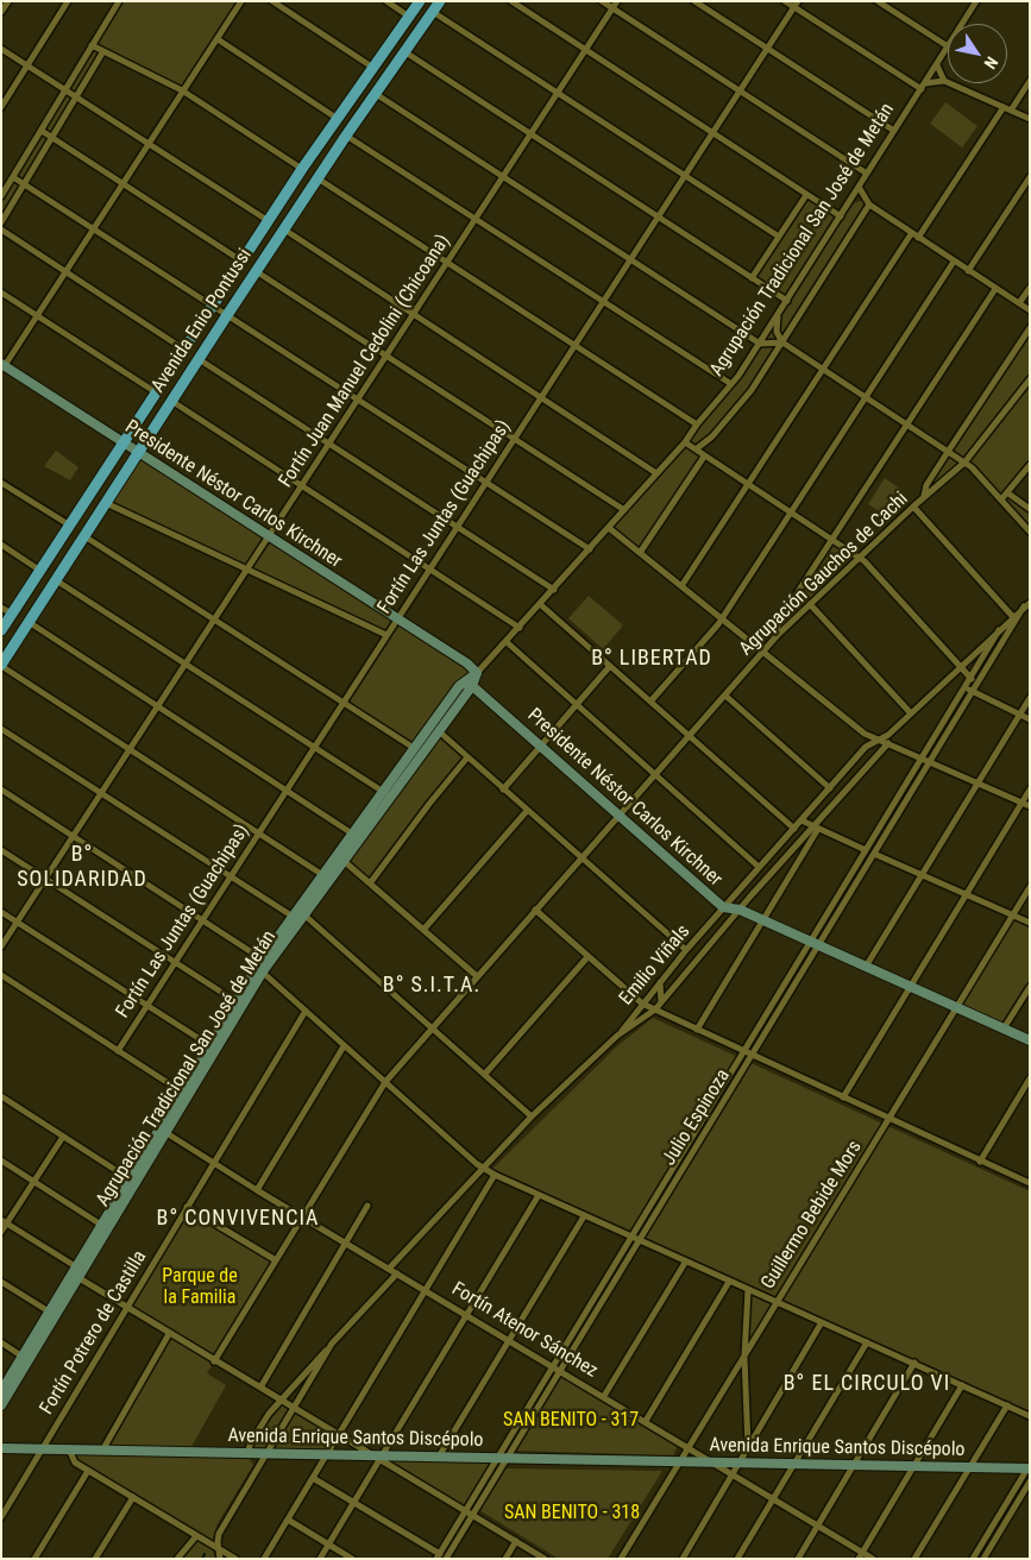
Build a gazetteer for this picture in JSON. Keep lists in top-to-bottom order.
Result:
{
  "streets": {
    "main road": ["Avenida Enio Pontussi"],
    "street": [
      "Agrupación Tradicional San José de Metán",
      "Fortín Juan Manuel Cedolini (Chicoana)",
      "Presidente Néstor Carlos Kirchner",
      "Fortín Las Juntas (Guachipas)",
      "Agrupación Gauchos de Cachi",
      "Emilio Viñals",
      "Julio Espinoza",
      "Guillermo Bebide Mors",
      "Fortín Atenor Sánchez",
      "Fortín Potrero de Castilla",
      "Avenida Enrique Santos Discépolo"
    ]
  },
  "crossings": [
    ["Agrupación Tradicional San José de Metán", "Presidente Néstor Carlos Kirchner"],
    ["Agrupación Tradicional San José de Metán", "Fortín Atenor Sánchez"],
    ["Avenida Enio Pontussi", "Presidente Néstor Carlos Kirchner"],
    ["Fortín Juan Manuel Cedolini (Chicoana)", "Presidente Néstor Carlos Kirchner"],
    ["Presidente Néstor Carlos Kirchner", "Fortín Las Juntas (Guachipas)"],
    ["Presidente Néstor Carlos Kirchner", "Agrupación Gauchos de Cachi"],
    ["Presidente Néstor Carlos Kirchner", "Emilio Viñals"],
    ["Presidente Néstor Carlos Kirchner", "Julio Espinoza"],
    ["Presidente Néstor Carlos Kirchner", "Guillermo Bebide Mors"],
    ["Agrupación Gauchos de Cachi", "Fortín Atenor Sánchez"],
    ["Emilio Viñals", "Julio Espinoza"],
    ["Julio Espinoza", "Fortín Atenor Sánchez"],
    ["Julio Espinoza", "Avenida Enrique Santos Discépolo"],
    ["Guillermo Bebide Mors", "Fortín Atenor Sánchez"],
    ["Guillermo Bebide Mors", "Avenida Enrique Santos Discépolo"],
    ["Fortín Atenor Sánchez", "Fortín Potrero de Castilla"],
    ["Fortín Atenor Sánchez", "Avenida Enrique Santos Discépolo"],
    ["Fortín Potrero de Castilla", "Avenida Enrique Santos Discépolo"]
  ],
  "districts": [
    "B° LIBERTAD",
    "B° SOLIDARIDAD",
    "B° S.I.T.A.",
    "B° CONVIVENCIA",
    "B° EL CIRCULO VI"
  ],
  "parks": ["Parque de la Familia", "SAN BENITO - 317", "SAN BENITO - 318"],
  "north": "bottom right"
}
